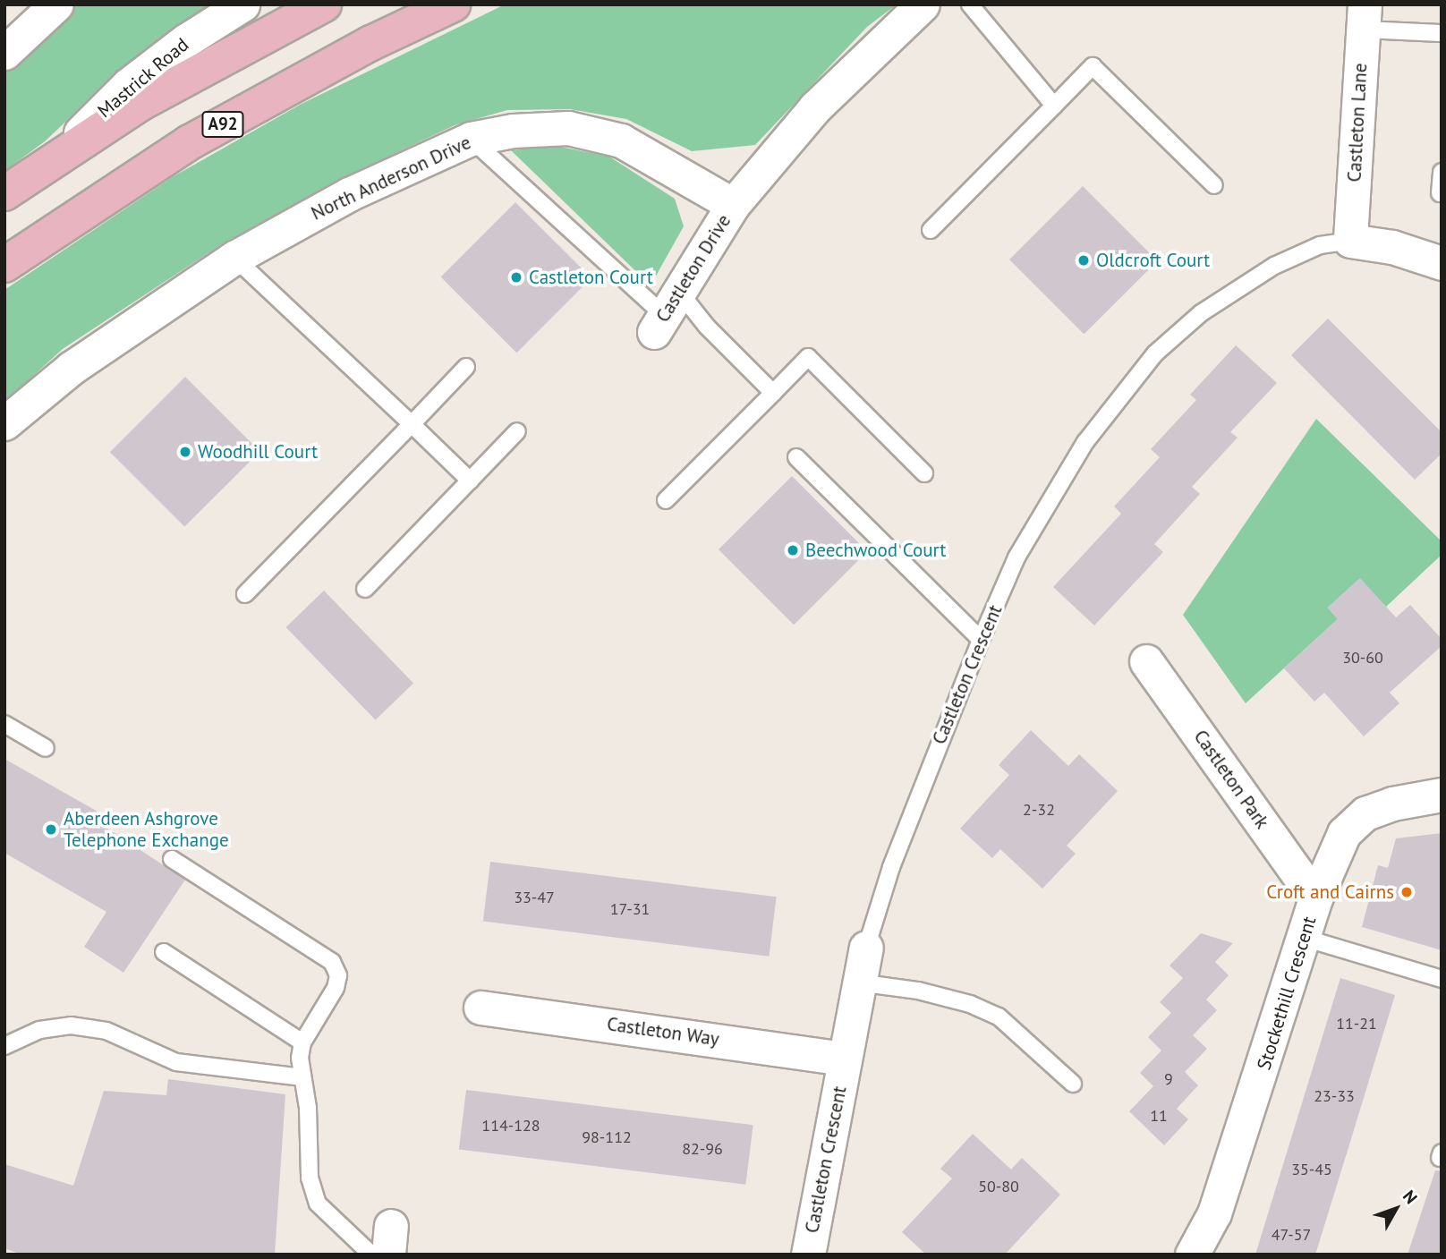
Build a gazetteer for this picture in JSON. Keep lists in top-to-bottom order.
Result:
{
  "streets": {
    "main road": ["A92"],
    "street": [
      "Mastrick Road",
      "Castleton Lane",
      "North Anderson Drive",
      "Castleton Drive",
      "Castleton Crescent",
      "Castleton Park",
      "Stockethill Crescent",
      "Castleton Way"
    ]
  },
  "crossings": [
    ["Castleton Lane", "Castleton Crescent"],
    ["North Anderson Drive", "Castleton Drive"],
    ["Castleton Crescent", "Castleton Way"],
    ["Castleton Park", "Stockethill Crescent"]
  ],
  "places": [
    "Oldcroft Court",
    "Castleton Court",
    "Woodhill Court",
    "Beechwood Court",
    "Aberdeen Ashgrove Telephone Exchange",
    "Croft and Cairns"
  ],
  "house_numbers": [
    "30-60",
    "2-32",
    "33-47",
    "17-31",
    "11-21",
    "9",
    "23-33",
    "11",
    "114-128",
    "98-112",
    "82-96",
    "35-45",
    "50-80",
    "47-57"
  ],
  "north": "top right"
}
